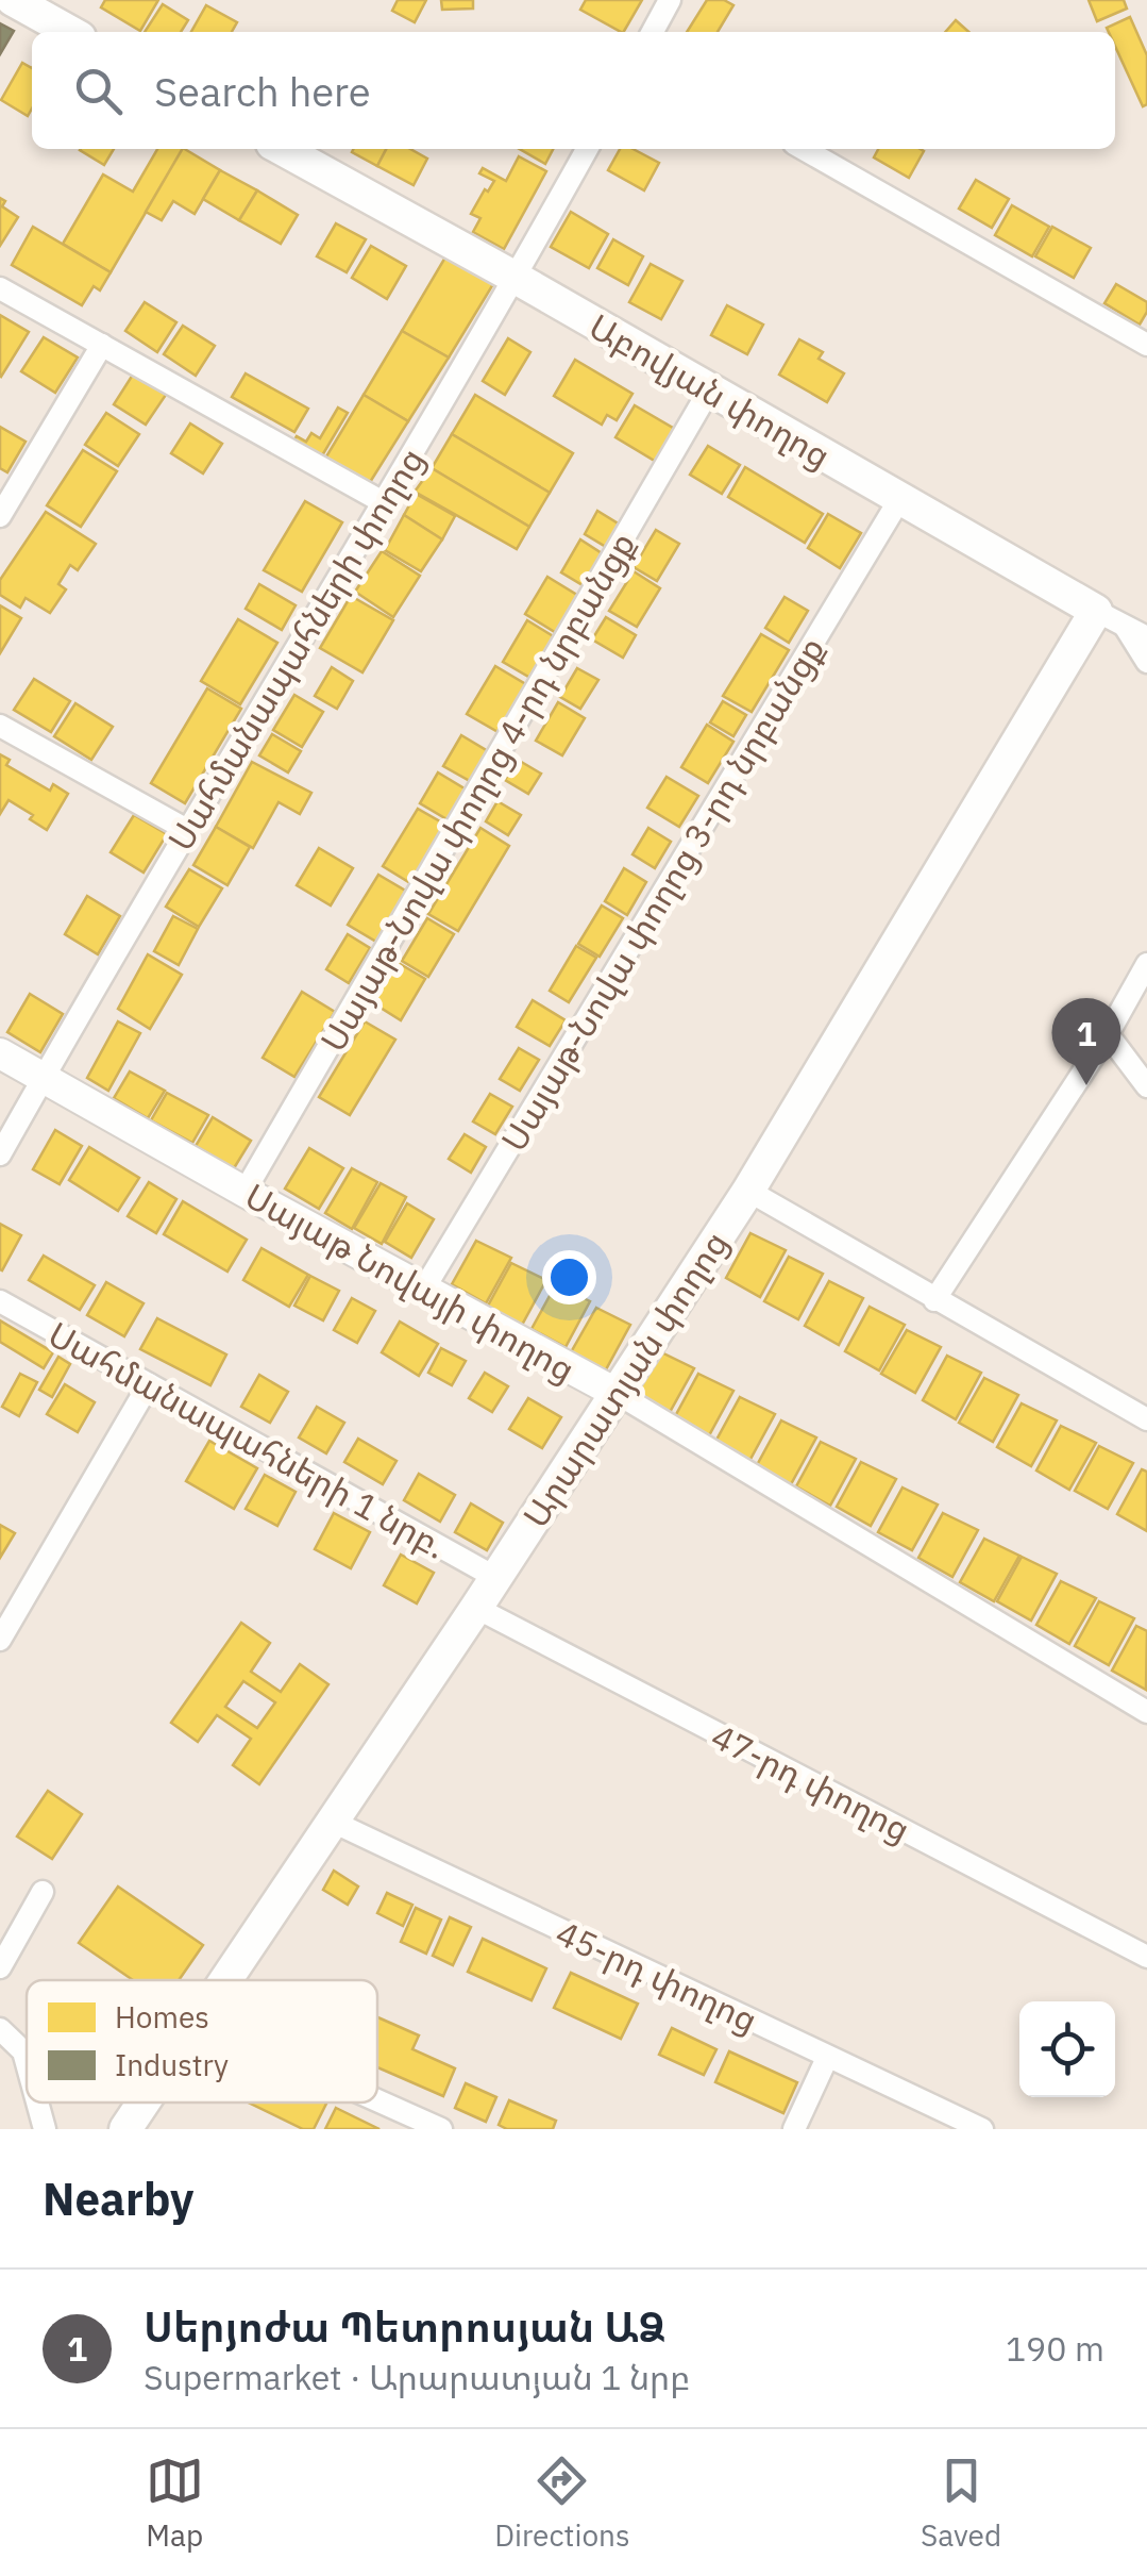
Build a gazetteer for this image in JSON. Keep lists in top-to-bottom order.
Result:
{
  "streets": {
    "main road": ["Աբովյան փողոց", "Արարատյան փողոց"],
    "street": [
      "Սահմանապահների փողոց",
      "Սայաթ-Նովա փողոց 4-րդ նրբանցք",
      "Սայաթ-Նովա փողոց 3-րդ նրբանցք",
      "Սայաթ Նովայի փողոց",
      "Սահմանապահների 1 նրբ.",
      "47-րդ փողոց",
      "45-րդ փողոց"
    ]
  },
  "crossings": [
    ["Աբովյան փողոց", "Սահմանապահների փողոց"],
    ["Աբովյան փողոց", "Սայաթ-Նովա փողոց 4-րդ նրբանցք"],
    ["Աբովյան փողոց", "Սայաթ-Նովա փողոց 3-րդ նրբանցք"],
    ["Աբովյան փողոց", "Արարատյան փողոց"],
    ["Սահմանապահների փողոց", "Սայաթ Նովայի փողոց"],
    ["Սայաթ-Նովա փողոց 4-րդ նրբանցք", "Սայաթ Նովայի փողոց"],
    ["Սայաթ-Նովա փողոց 3-րդ նրբանցք", "Սայաթ Նովայի փողոց"],
    ["Սայաթ Նովայի փողոց", "Արարատյան փողոց"],
    ["Արարատյան փողոց", "Սահմանապահների 1 նրբ."],
    ["Արարատյան փողոց", "47-րդ փողոց"],
    ["Արարատյան փողոց", "45-րդ փողոց"]
  ],
  "legend": ["Homes", "Industry"],
  "page": {
    "search": "Search here",
    "pins": "1",
    "heading": "Nearby",
    "list": [
      {
        "mark": "1",
        "name": "Սերյոժա Պետրոսյան ԱՁ",
        "note": "Supermarket · Արարատյան 1 նրբ",
        "value": "190 m"
      }
    ],
    "nav": ["Map", "Directions", "Saved"]
  }
}
